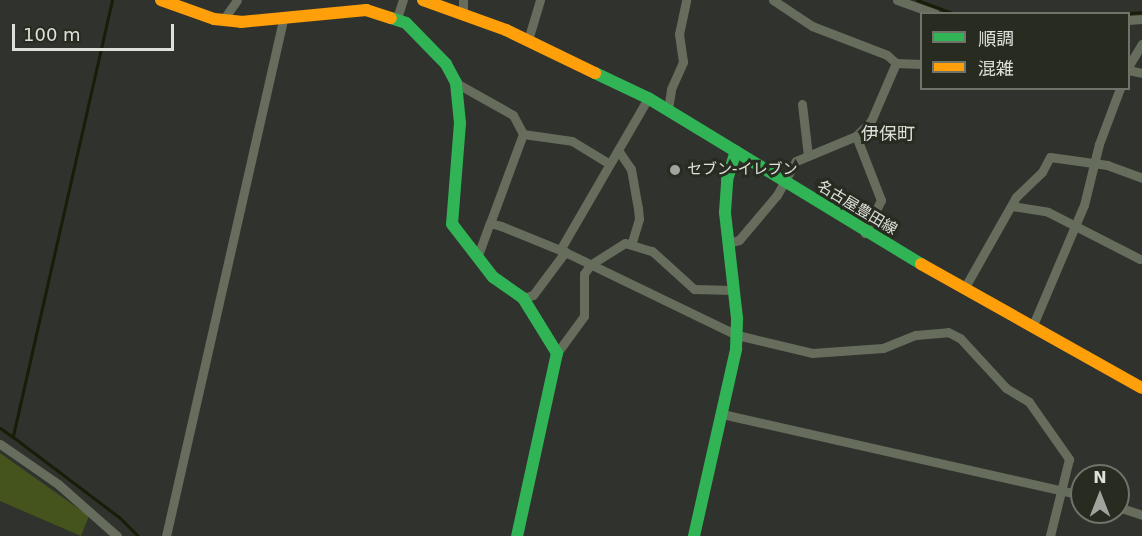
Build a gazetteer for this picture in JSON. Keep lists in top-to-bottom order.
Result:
{
  "streets": {
    "street": ["名古屋豊田線"]
  },
  "districts": ["伊保町"],
  "places": ["セブン-イレブン"],
  "legend": ["順調", "混雑"],
  "scale_bar": "100 m",
  "north": "top"
}
